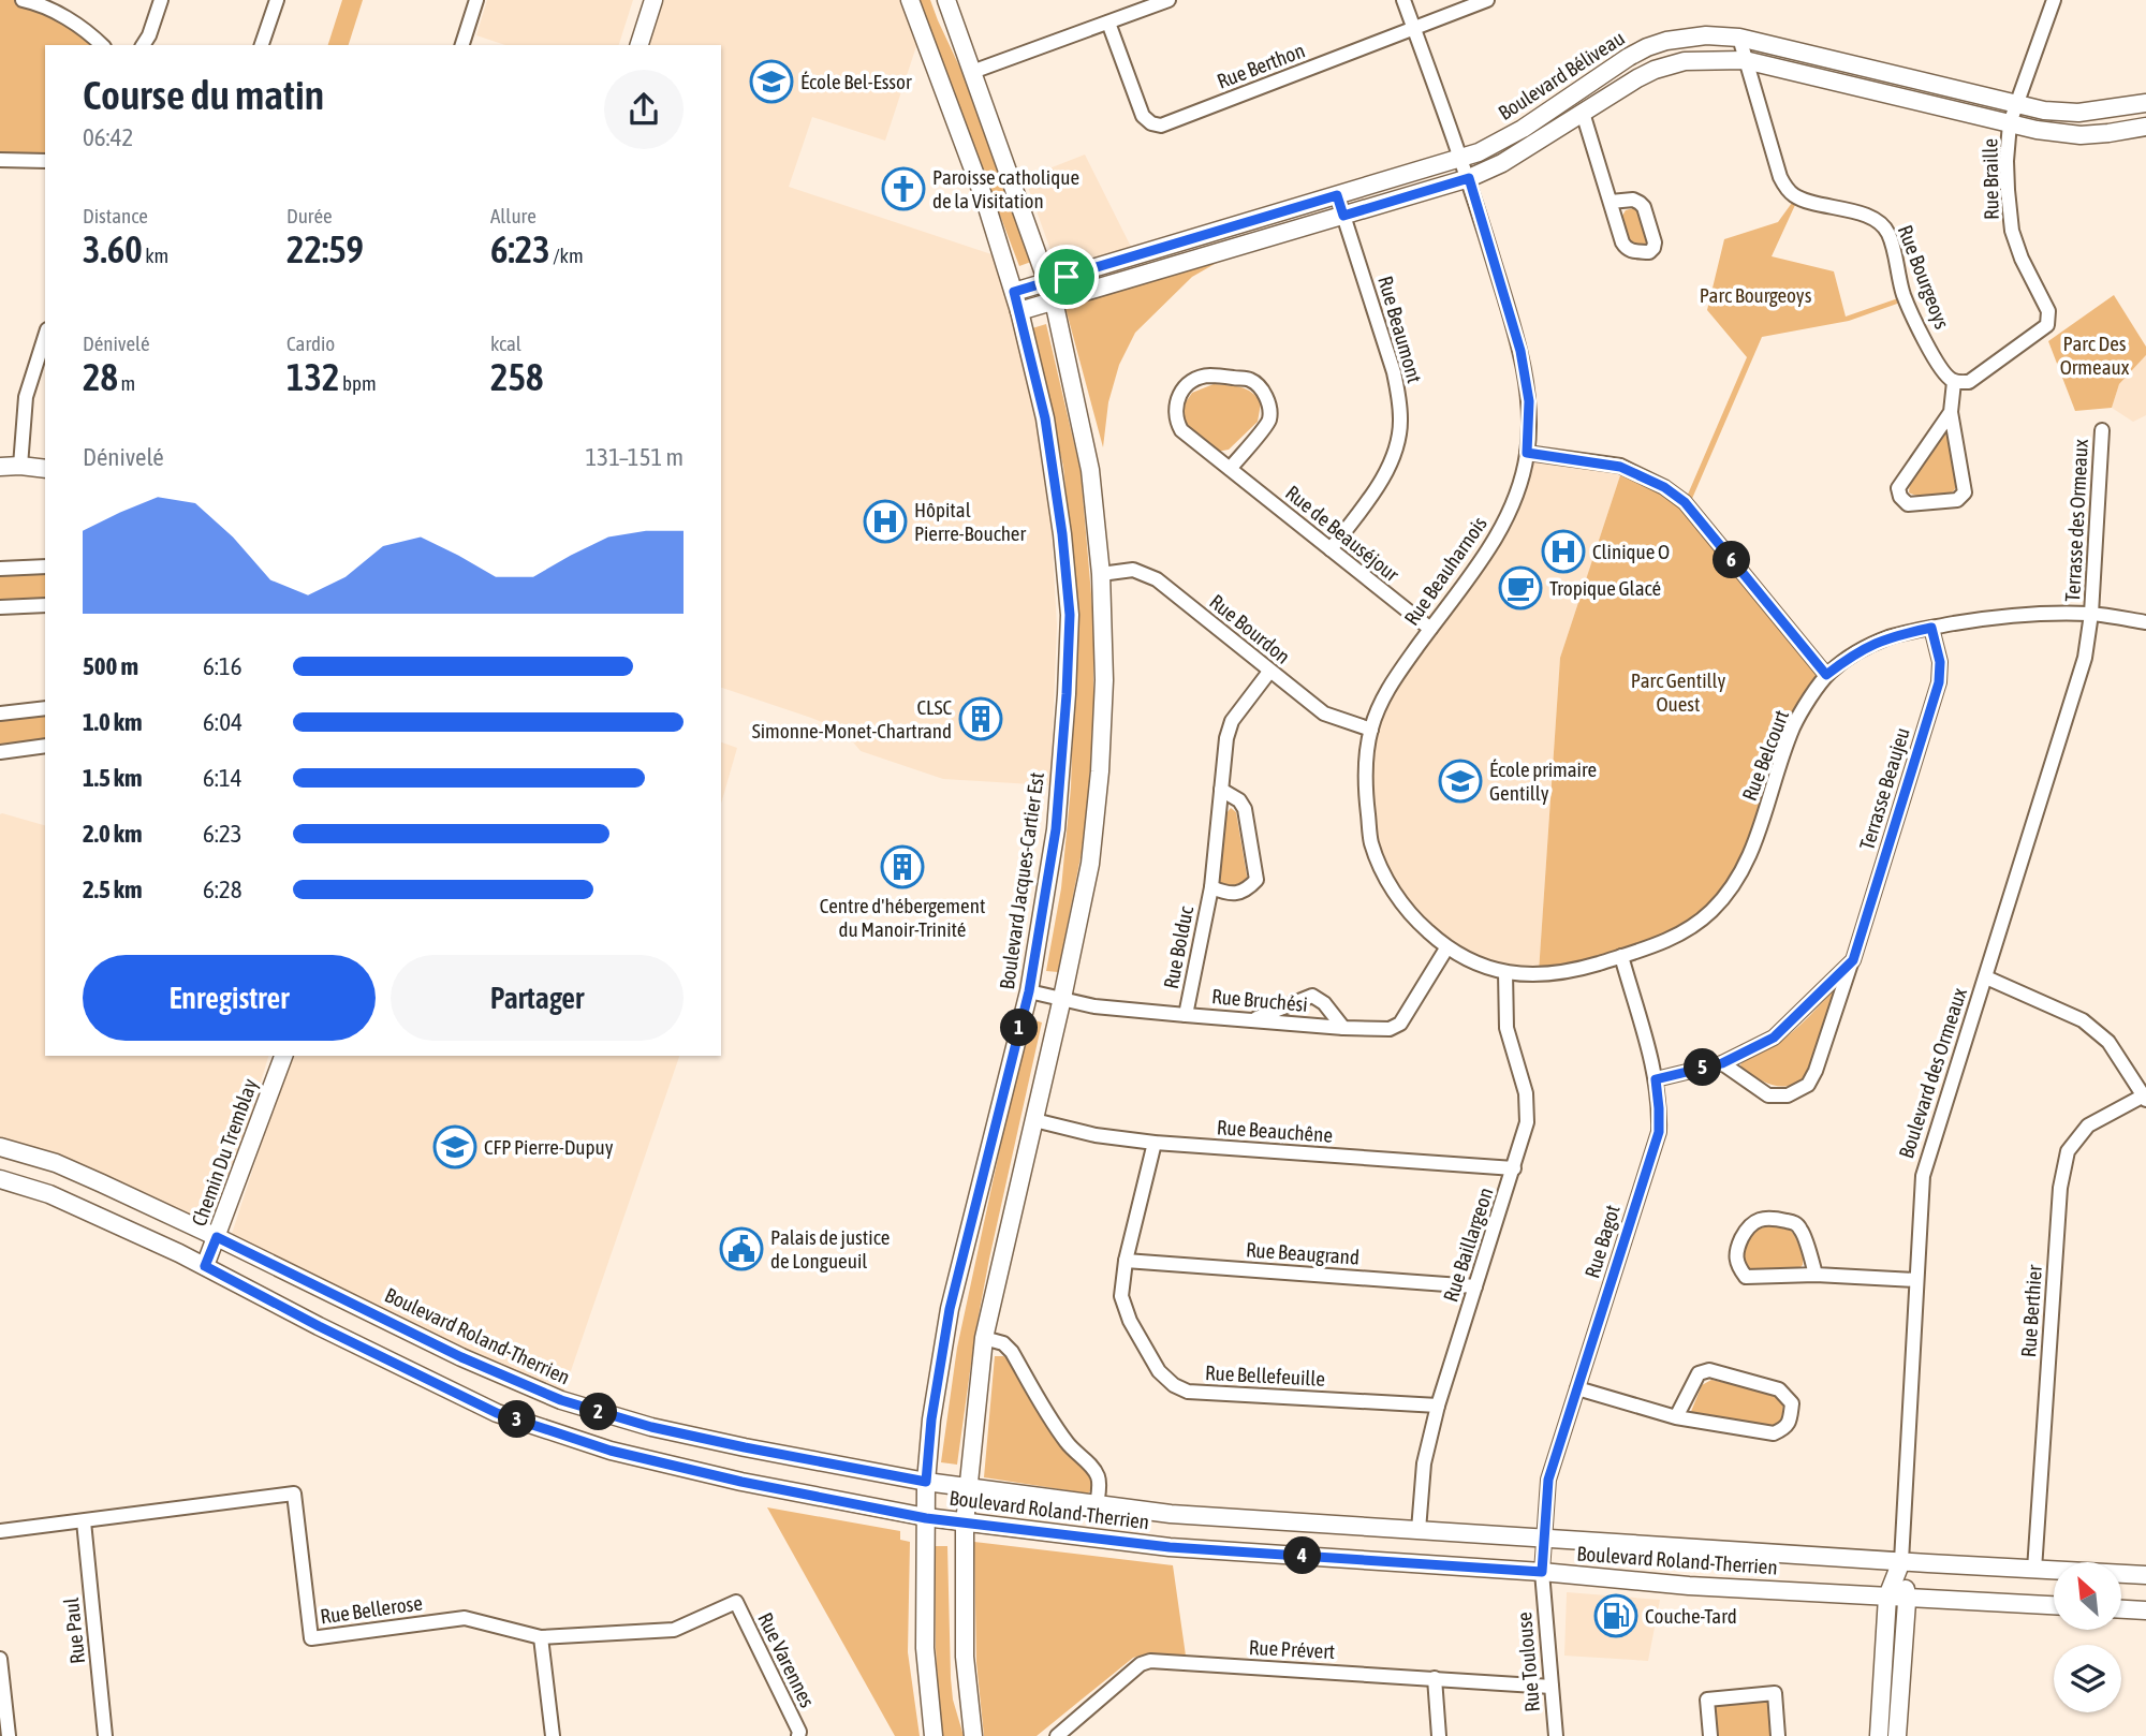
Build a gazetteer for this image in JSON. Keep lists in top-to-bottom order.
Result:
{
  "streets": {
    "main road": [
      "Boulevard Béliveau",
      "Boulevard Jacques-Cartier Est",
      "Boulevard des Ormeaux",
      "Chemin Du Tremblay",
      "Boulevard Roland-Therrien"
    ],
    "street": [
      "Rue Berthon",
      "Rue Braille",
      "Rue Bourgeoys",
      "Rue Beaumont",
      "Terrasse des Ormeaux",
      "Rue de Beauséjour",
      "Rue Beauharnois",
      "Rue Bourdon",
      "Rue Belcourt",
      "Terrasse Beaujeu",
      "Rue Bolduc",
      "Rue Bruchési",
      "Rue Beauchêne",
      "Rue Bagot",
      "Rue Baillargeon",
      "Rue Beaugrand",
      "Rue Berthier",
      "Rue Bellefeuille",
      "Rue Bellerose",
      "Rue Paul",
      "Rue Prévert",
      "Rue Varennes",
      "Rue Toulouse"
    ]
  },
  "crossings": [
    ["Rue Berthon", "Rue Beauharnois"],
    ["Boulevard Béliveau", "Rue Braille"],
    ["Boulevard Béliveau", "Rue Bourgeoys"],
    ["Boulevard Béliveau", "Rue Beaumont"],
    ["Boulevard Béliveau", "Rue Beauharnois"],
    ["Boulevard Béliveau", "Boulevard Jacques-Cartier Est"],
    ["Rue Braille", "Rue Bourgeoys"],
    ["Rue Beaumont", "Rue de Beauséjour"],
    ["Terrasse des Ormeaux", "Rue Belcourt"],
    ["Terrasse des Ormeaux", "Boulevard des Ormeaux"],
    ["Rue de Beauséjour", "Rue Beauharnois"],
    ["Rue Beauharnois", "Rue Bourdon"],
    ["Rue Beauharnois", "Rue Belcourt"],
    ["Rue Beauharnois", "Rue Bruchési"],
    ["Rue Beauharnois", "Rue Baillargeon"],
    ["Rue Bourdon", "Rue Bolduc"],
    ["Rue Belcourt", "Terrasse Beaujeu"],
    ["Rue Belcourt", "Boulevard des Ormeaux"],
    ["Rue Belcourt", "Rue Bagot"],
    ["Rue Belcourt", "Rue Baillargeon"],
    ["Terrasse Beaujeu", "Rue Bagot"],
    ["Boulevard Jacques-Cartier Est", "Rue Bruchési"],
    ["Boulevard Jacques-Cartier Est", "Boulevard Roland-Therrien"],
    ["Rue Bolduc", "Rue Bruchési"],
    ["Boulevard des Ormeaux", "Boulevard Roland-Therrien"],
    ["Rue Beauchêne", "Rue Baillargeon"],
    ["Rue Beauchêne", "Rue Bellefeuille"],
    ["Chemin Du Tremblay", "Boulevard Roland-Therrien"],
    ["Rue Bagot", "Boulevard Roland-Therrien"],
    ["Rue Bagot", "Rue Toulouse"],
    ["Rue Baillargeon", "Rue Beaugrand"],
    ["Rue Baillargeon", "Boulevard Roland-Therrien"],
    ["Rue Baillargeon", "Rue Bellefeuille"],
    ["Rue Beaugrand", "Rue Bellefeuille"],
    ["Rue Berthier", "Boulevard Roland-Therrien"],
    ["Boulevard Roland-Therrien", "Rue Toulouse"],
    ["Rue Bellerose", "Rue Paul"],
    ["Rue Bellerose", "Rue Varennes"],
    ["Rue Prévert", "Rue Toulouse"]
  ],
  "parks": ["Parc Bourgeoys", "Parc Des Ormeaux", "Parc Gentilly Ouest"],
  "places": {
    "school or university": ["École Bel-Essor", "École primaire Gentilly", "CFP Pierre-Dupuy"],
    "church": ["Paroisse catholique de la Visitation"],
    "hospital": ["Hôpital Pierre-Boucher", "Clinique O"],
    "cafe": ["Tropique Glacé"],
    "building": ["CLSC Simonne-Monet-Chartrand", "Centre d'hébergement du Manoir-Trinité"],
    "public building": ["Palais de justice de Longueuil"],
    "fuel station": ["Couche-Tard"]
  },
  "north": "top left",
  "page": {
    "heading": ["Course du matin", "06:42"],
    "stats": [
      ["Distance", "3.60 km"],
      ["Durée", "22:59"],
      ["Allure", "6:23 /km"],
      ["Dénivelé", "28 m"],
      ["Cardio", "132 bpm"],
      ["kcal", "258"]
    ],
    "chart": ["Dénivelé", "131–151 m"],
    "pins": [
      "6",
      "1",
      "5",
      "2",
      "3",
      "4"
    ],
    "list": [
      {
        "name": "500 m",
        "note": "6:16"
      },
      {
        "name": "1.0 km",
        "note": "6:04"
      },
      {
        "name": "1.5 km",
        "note": "6:14"
      },
      {
        "name": "2.0 km",
        "note": "6:23"
      },
      {
        "name": "2.5 km",
        "note": "6:28"
      }
    ],
    "buttons": ["Enregistrer", "Partager"]
  }
}
